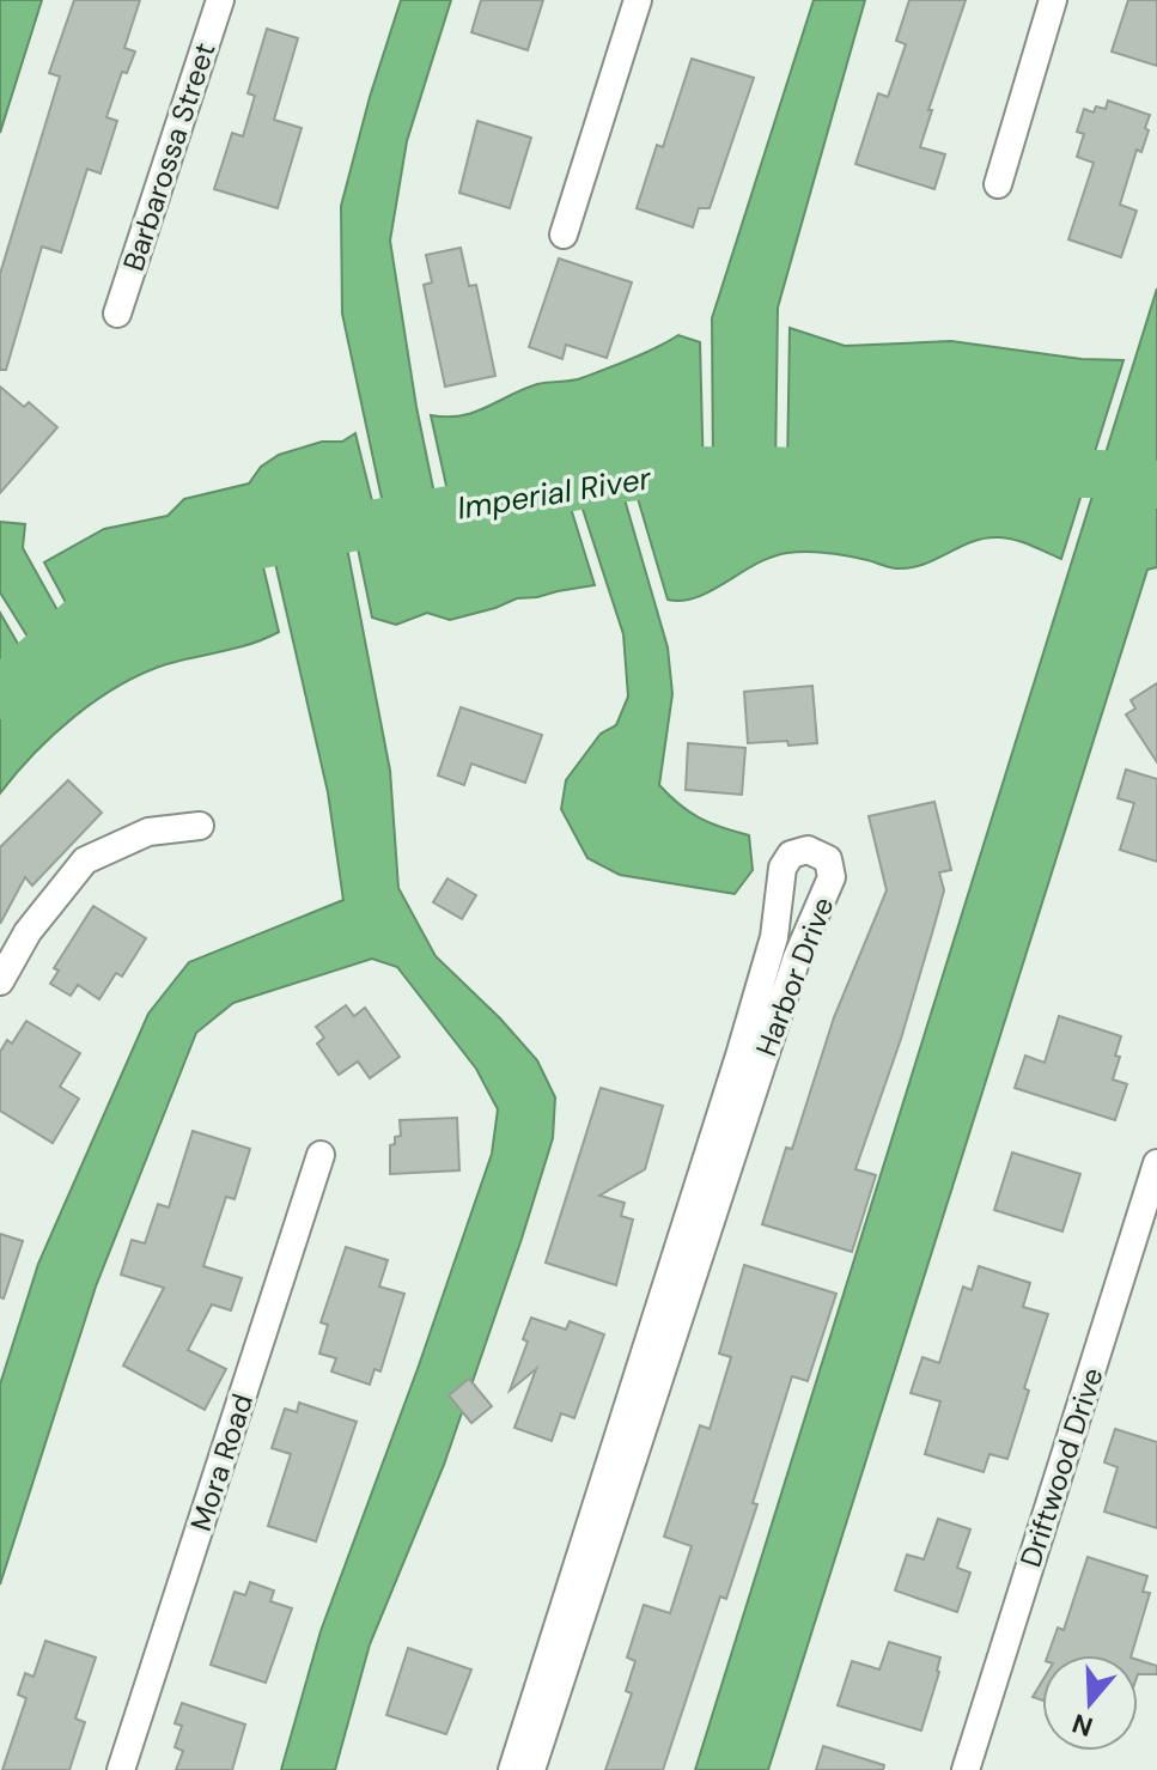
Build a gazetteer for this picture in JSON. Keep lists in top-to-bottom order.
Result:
{
  "streets": {
    "street": [
      "Barbarossa Street",
      "Harbor Drive",
      "Mora Road",
      "Driftwood Drive"
    ]
  },
  "water": ["Imperial River"],
  "north": "bottom"
}
